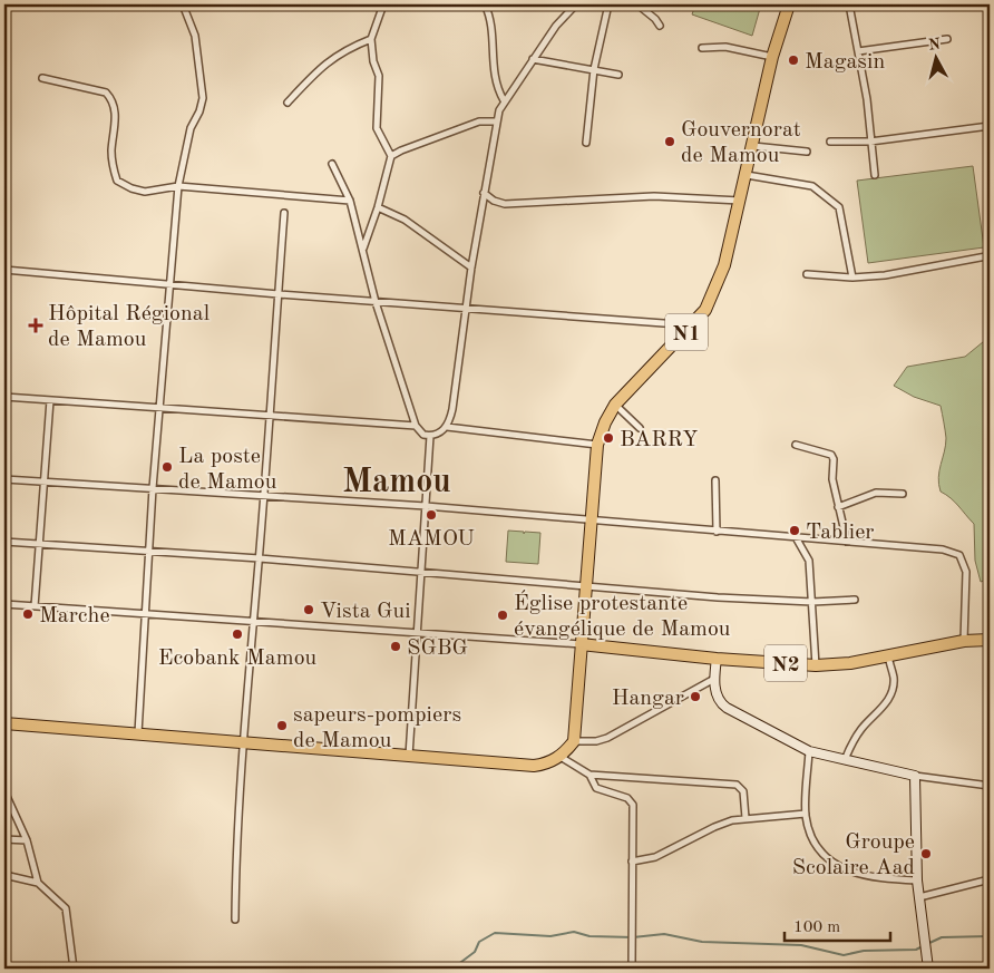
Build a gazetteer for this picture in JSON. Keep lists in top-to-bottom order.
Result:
{
  "streets": {
    "highway": ["N1", "N2"]
  },
  "crossings": [
    ["N1", "N2"]
  ],
  "districts": ["Mamou"],
  "places": {
    "other": [
      "Magasin",
      "Gouvernorat de Mamou",
      "BARRY",
      "La poste de Mamou",
      "MAMOU",
      "Tablier",
      "Vista Gui",
      "Marche",
      "Église protestante évangélique de Mamou",
      "Ecobank Mamou",
      "SGBG",
      "Hangar",
      "sapeurs-pompiers de Mamou",
      "Groupe Scolaire Aad"
    ],
    "health": ["Hôpital Régional de Mamou"]
  },
  "scale_bar": "100 m",
  "north": "top"
}
